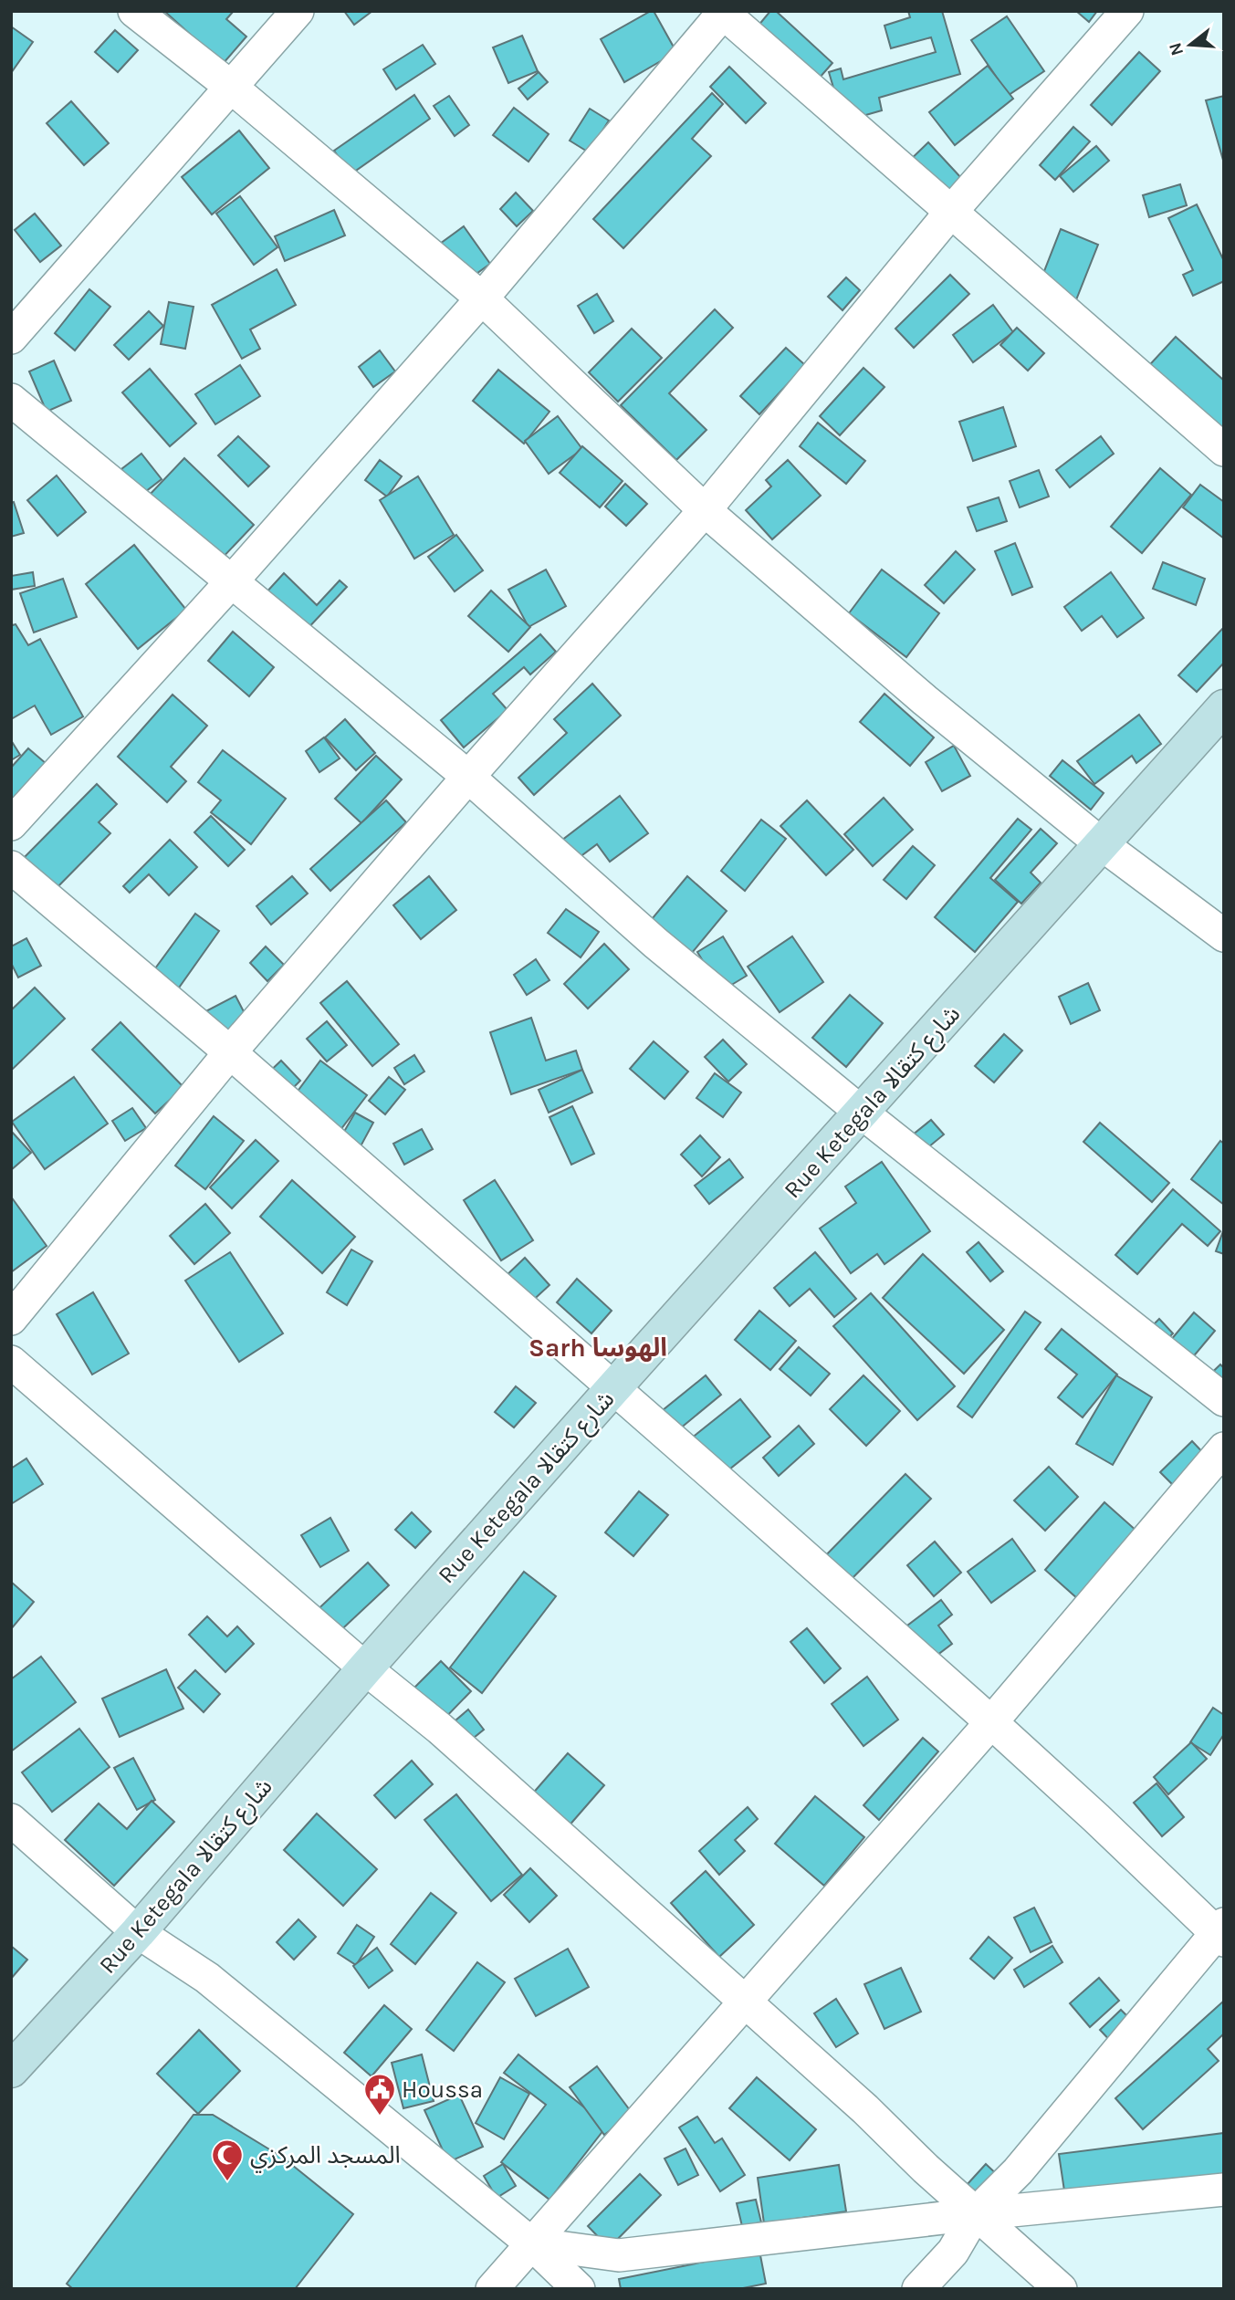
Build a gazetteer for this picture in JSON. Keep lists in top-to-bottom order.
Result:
{
  "streets": {
    "street": ["Rue Ketegala شارع كتقالا"]
  },
  "districts": ["Sarh الهوسا"],
  "places": {
    "public building": ["Houssa"],
    "mosque": ["المسجد المركزي"]
  },
  "north": "left"
}
